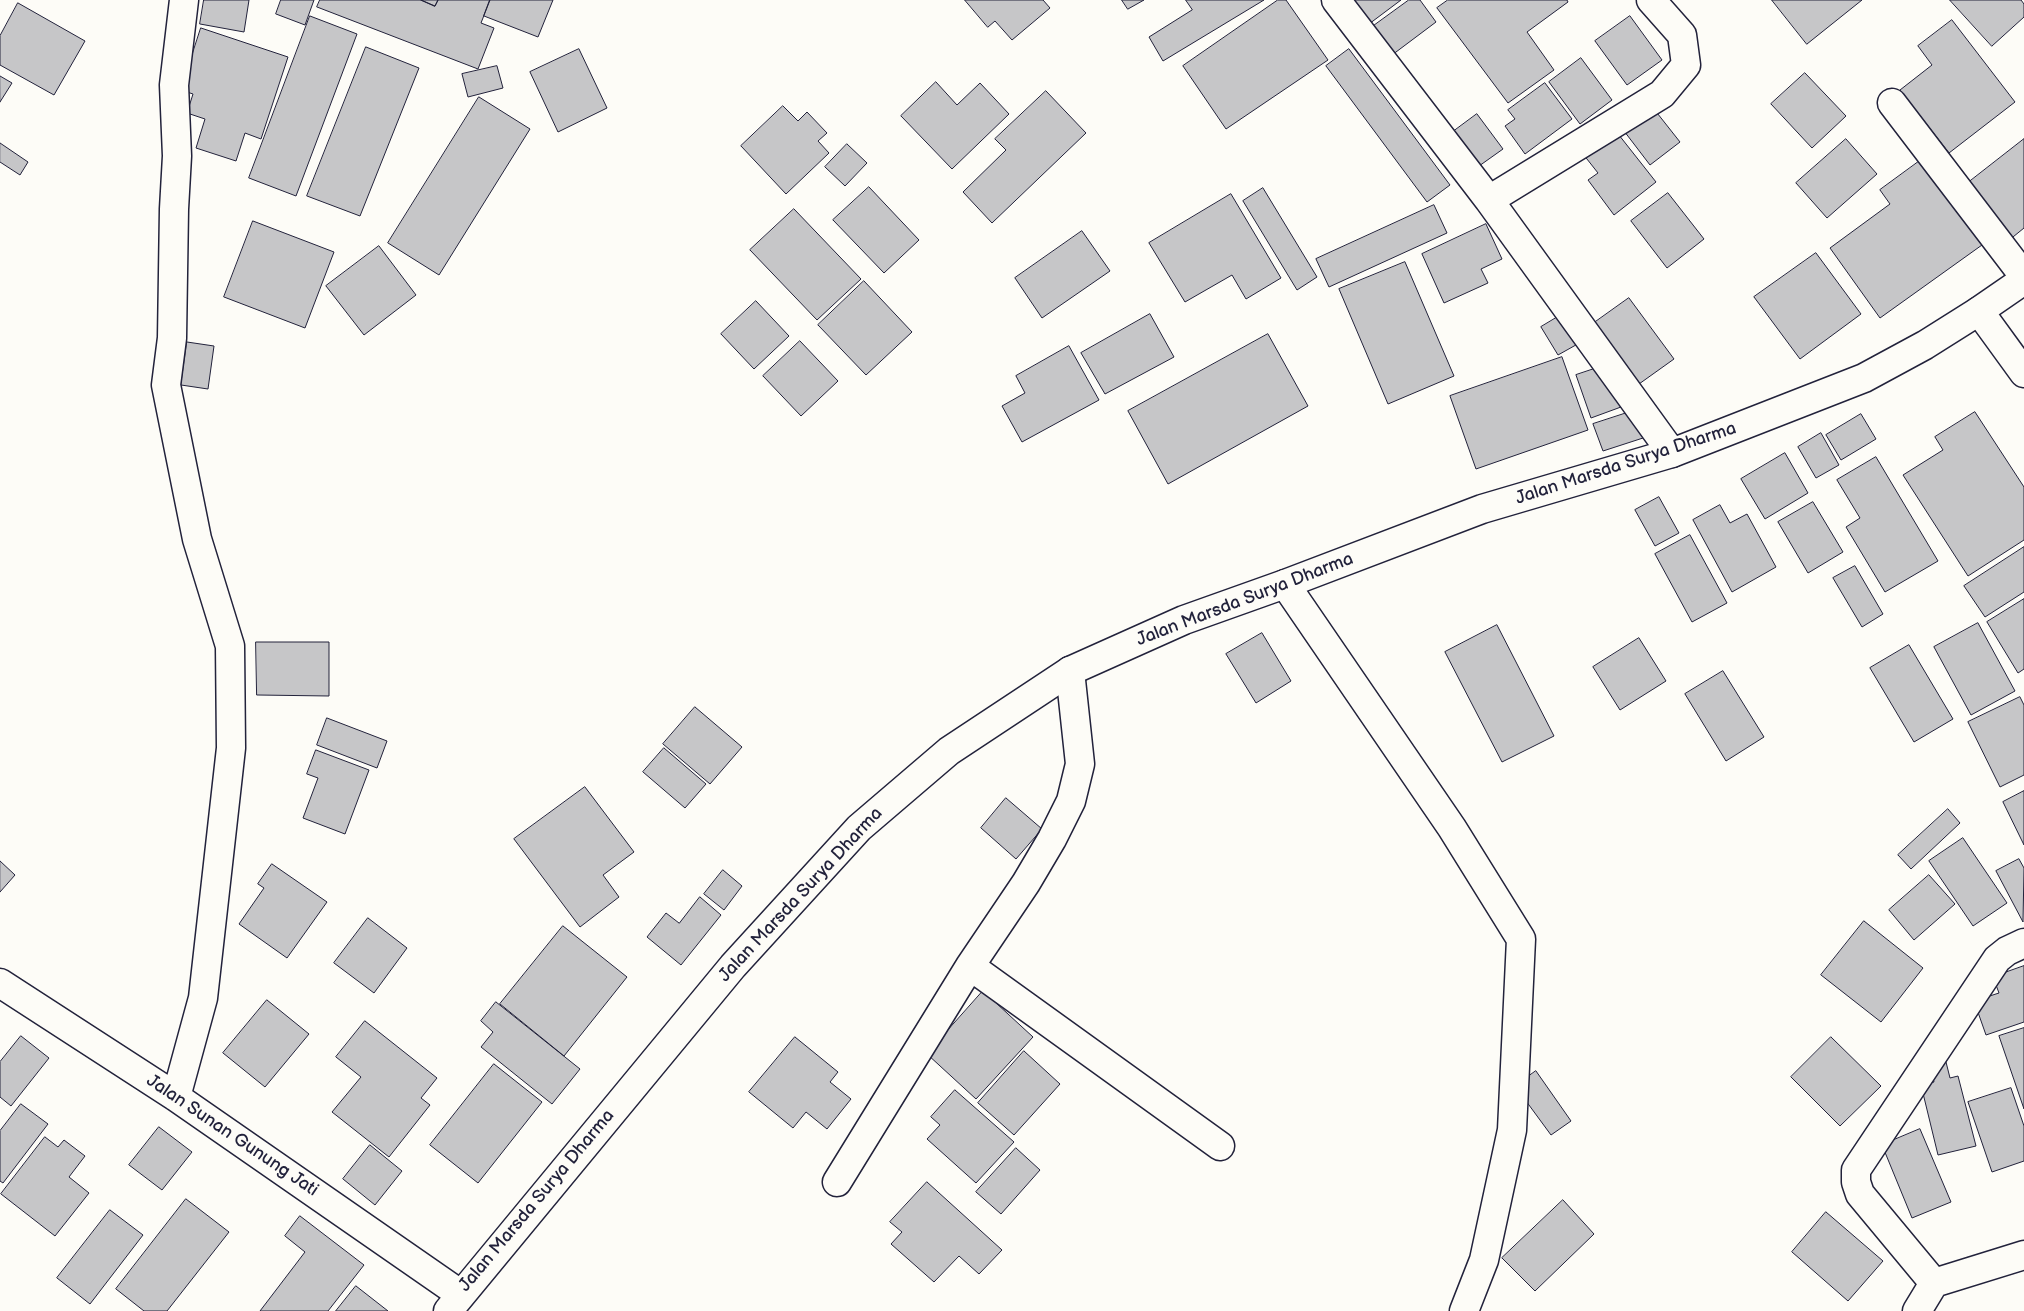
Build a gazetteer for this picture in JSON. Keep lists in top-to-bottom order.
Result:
{
  "streets": {
    "main road": ["Jalan Marsda Surya Dharma", "Jalan Sunan Gunung Jati"]
  },
  "crossings": [
    ["Jalan Marsda Surya Dharma", "Jalan Sunan Gunung Jati"]
  ]
}
